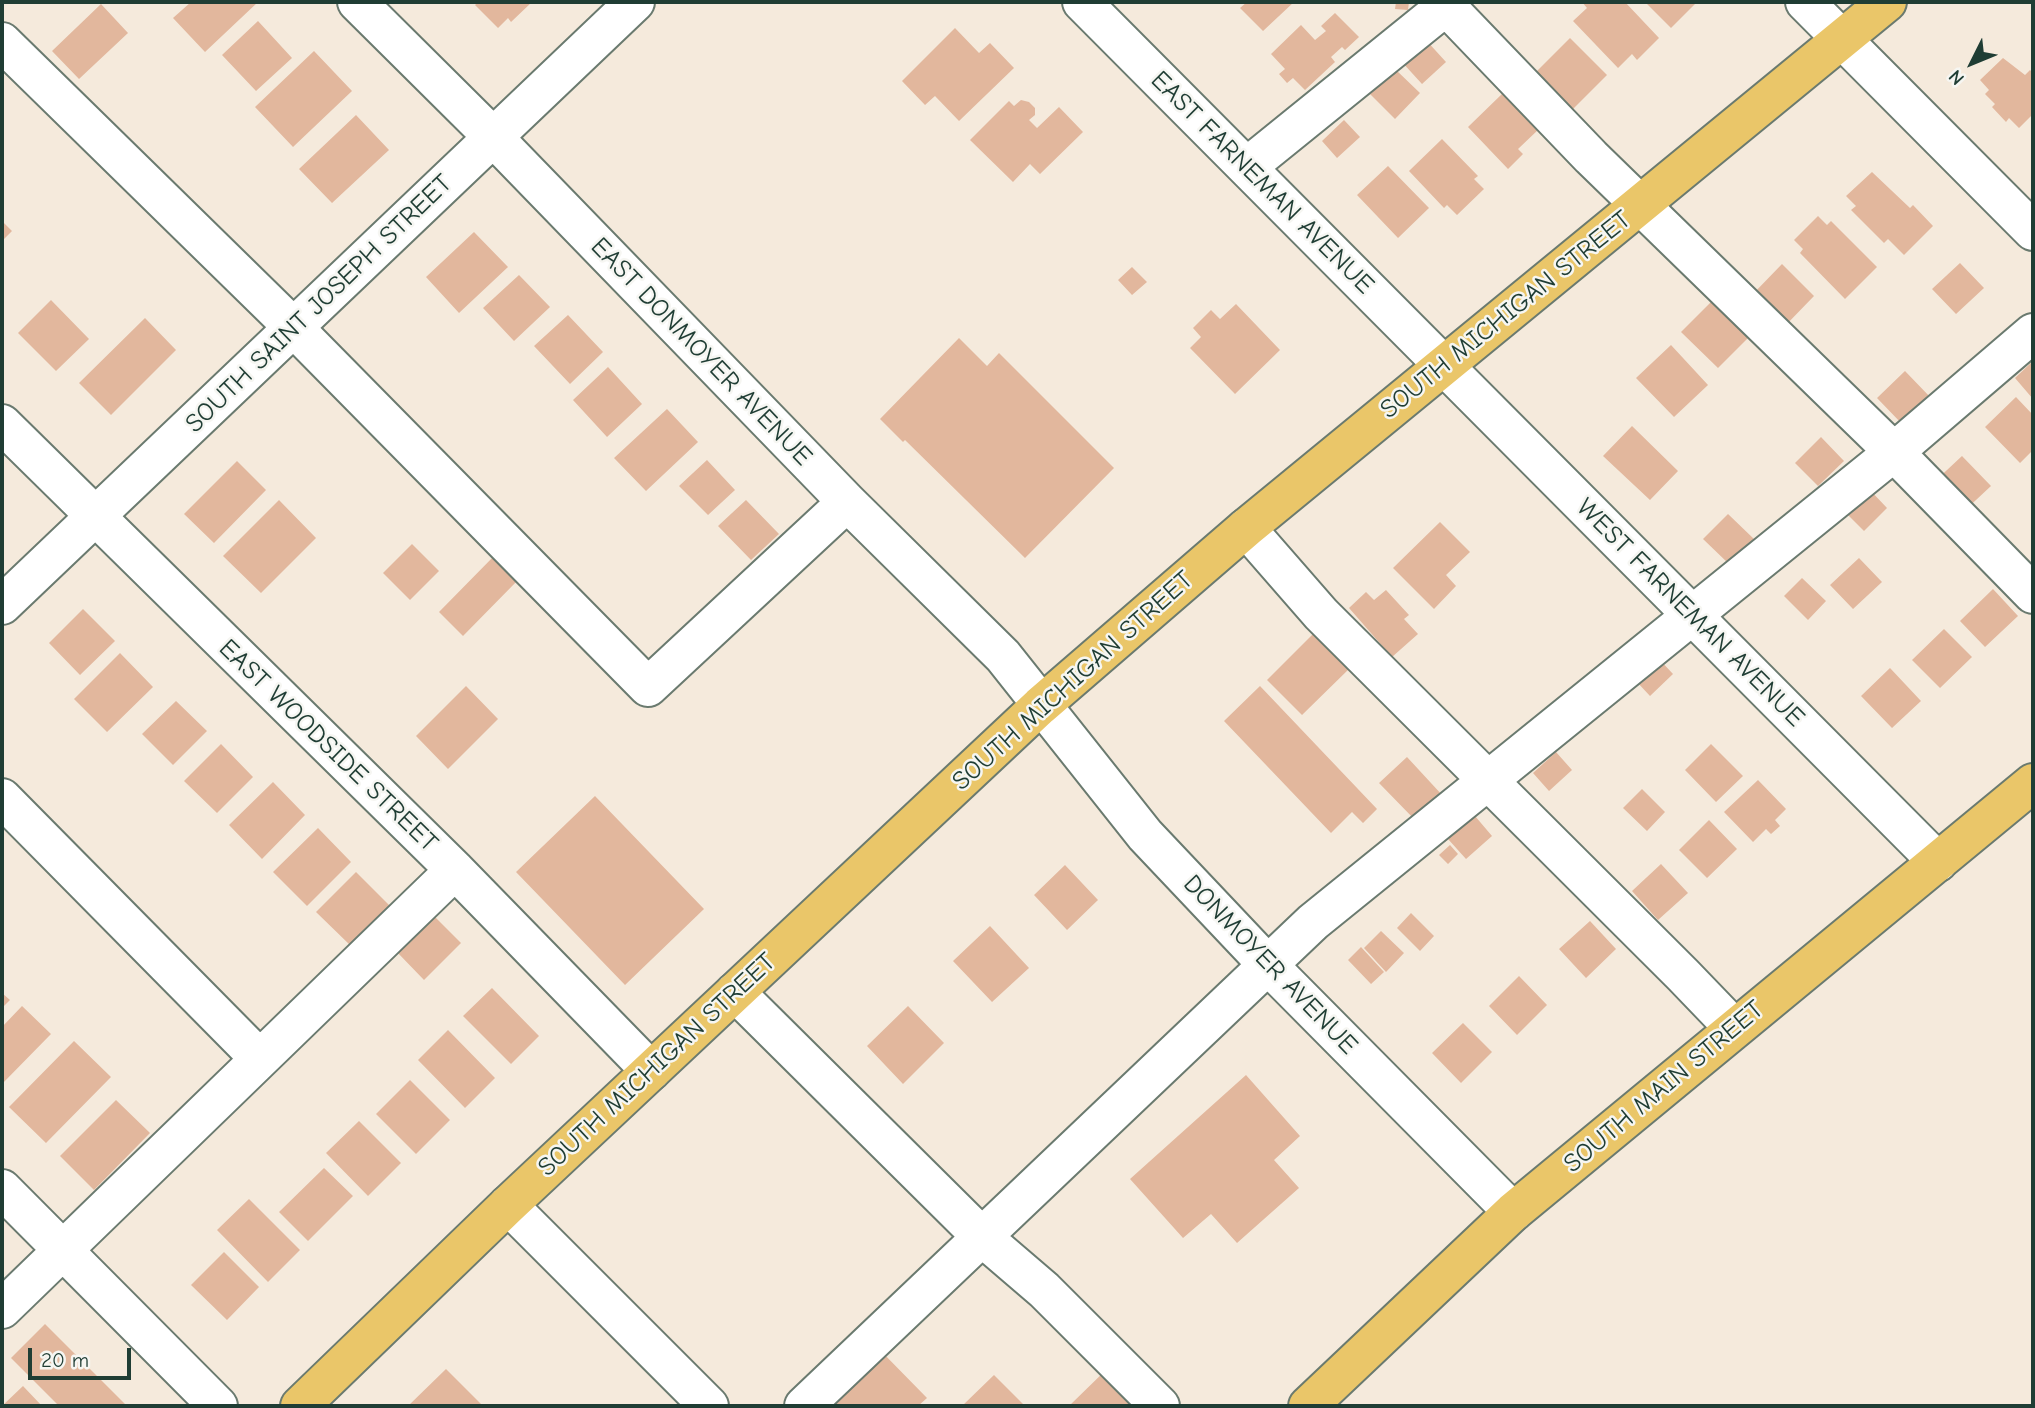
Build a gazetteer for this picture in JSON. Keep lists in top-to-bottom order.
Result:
{
  "streets": {
    "main road": ["SOUTH MICHIGAN STREET", "SOUTH MAIN STREET"],
    "street": [
      "EAST FARNEMAN AVENUE",
      "SOUTH SAINT JOSEPH STREET",
      "EAST DONMOYER AVENUE",
      "WEST FARNEMAN AVENUE",
      "EAST WOODSIDE STREET",
      "DONMOYER AVENUE"
    ]
  },
  "crossings": [
    ["EAST FARNEMAN AVENUE", "SOUTH MICHIGAN STREET"],
    ["EAST FARNEMAN AVENUE", "WEST FARNEMAN AVENUE"],
    ["SOUTH SAINT JOSEPH STREET", "EAST DONMOYER AVENUE"],
    ["SOUTH SAINT JOSEPH STREET", "EAST WOODSIDE STREET"],
    ["SOUTH MICHIGAN STREET", "EAST DONMOYER AVENUE"],
    ["SOUTH MICHIGAN STREET", "WEST FARNEMAN AVENUE"],
    ["SOUTH MICHIGAN STREET", "EAST WOODSIDE STREET"],
    ["SOUTH MICHIGAN STREET", "DONMOYER AVENUE"],
    ["EAST DONMOYER AVENUE", "DONMOYER AVENUE"],
    ["WEST FARNEMAN AVENUE", "SOUTH MAIN STREET"],
    ["DONMOYER AVENUE", "SOUTH MAIN STREET"]
  ],
  "scale_bar": "20 m",
  "north": "bottom left"
}
